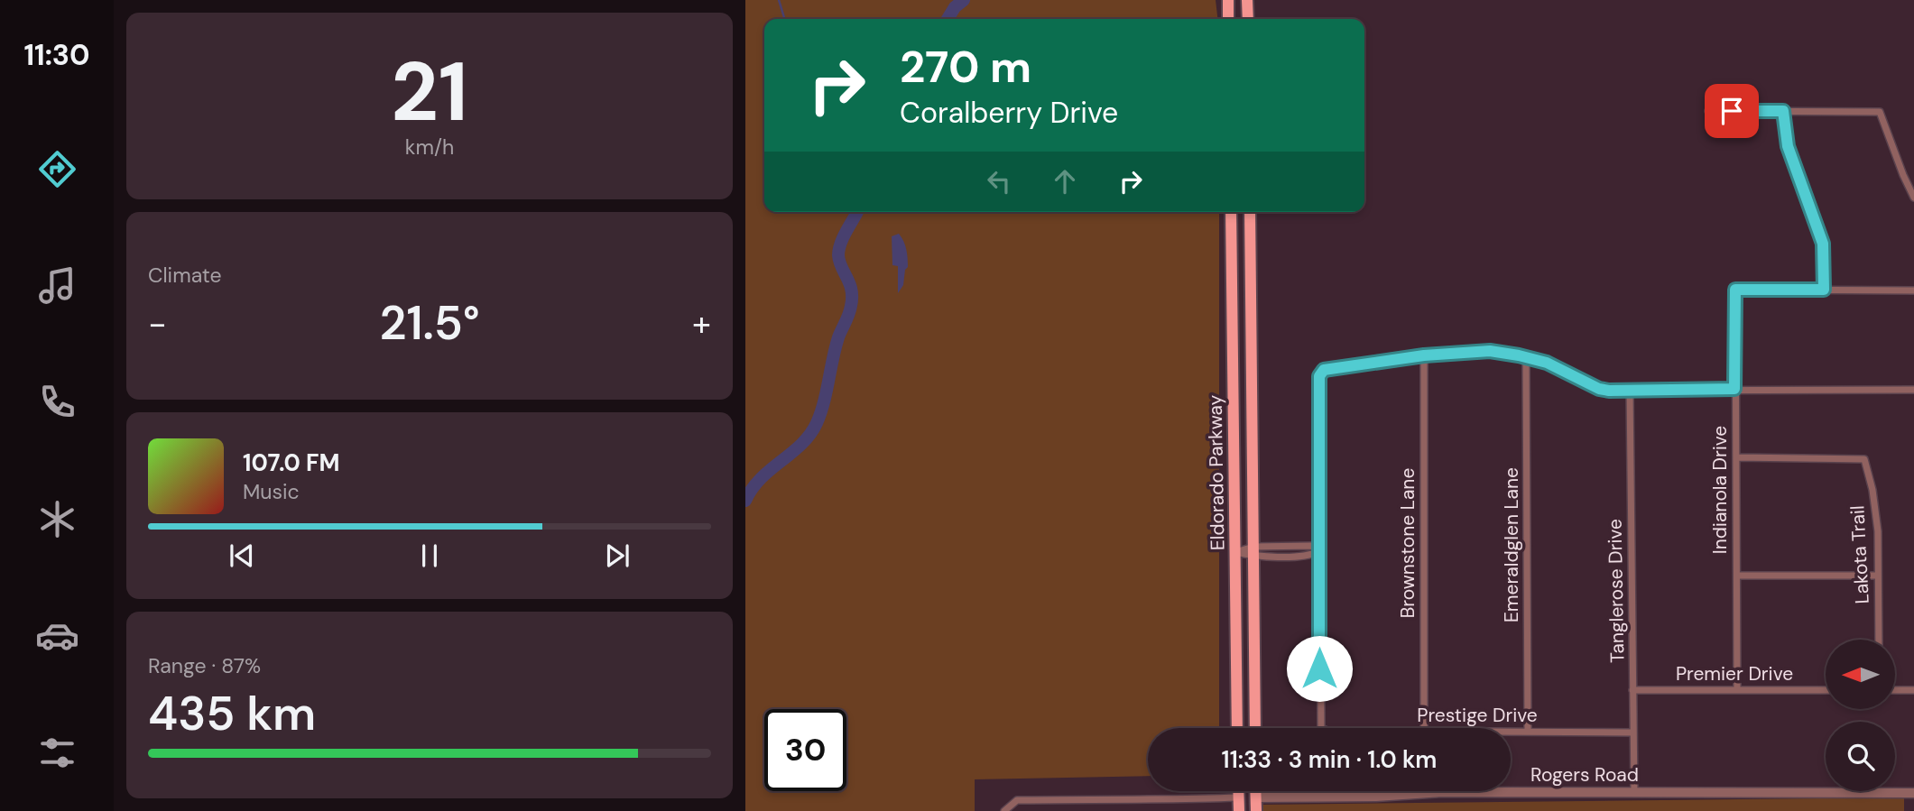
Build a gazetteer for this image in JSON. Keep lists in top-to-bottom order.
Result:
{
  "streets": {
    "main road": ["Eldorado Parkway"],
    "street": [
      "Indianola Drive",
      "Brownstone Lane",
      "Emeraldglen Lane",
      "Lakota Trail",
      "Tanglerose Drive",
      "Premier Drive",
      "Prestige Drive",
      "Rogers Road"
    ]
  },
  "crossings": [
    ["Indianola Drive", "Lakota Trail"],
    ["Indianola Drive", "Premier Drive"],
    ["Emeraldglen Lane", "Prestige Drive"],
    ["Tanglerose Drive", "Premier Drive"],
    ["Tanglerose Drive", "Prestige Drive"],
    ["Tanglerose Drive", "Rogers Road"]
  ],
  "north": "left",
  "page": {
    "tabs": "11:30",
    "tile": [
      ["21", "km/h"],
      "Climate",
      ["Range · 87%", "435 km"]
    ],
    "turn": ["270 m", "Coralberry Drive"],
    "heat": ["−", "21.5°", "+"],
    "song": ["107.0 FM", "Music"],
    "limit": "30",
    "trip": "11:33 · 3 min · 1.0 km"
  }
}
